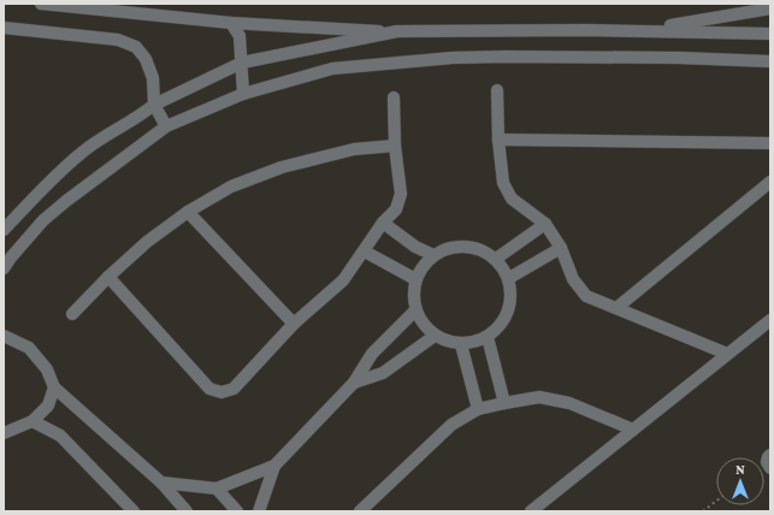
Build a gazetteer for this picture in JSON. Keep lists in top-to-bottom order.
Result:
{
  "north": "top"
}
